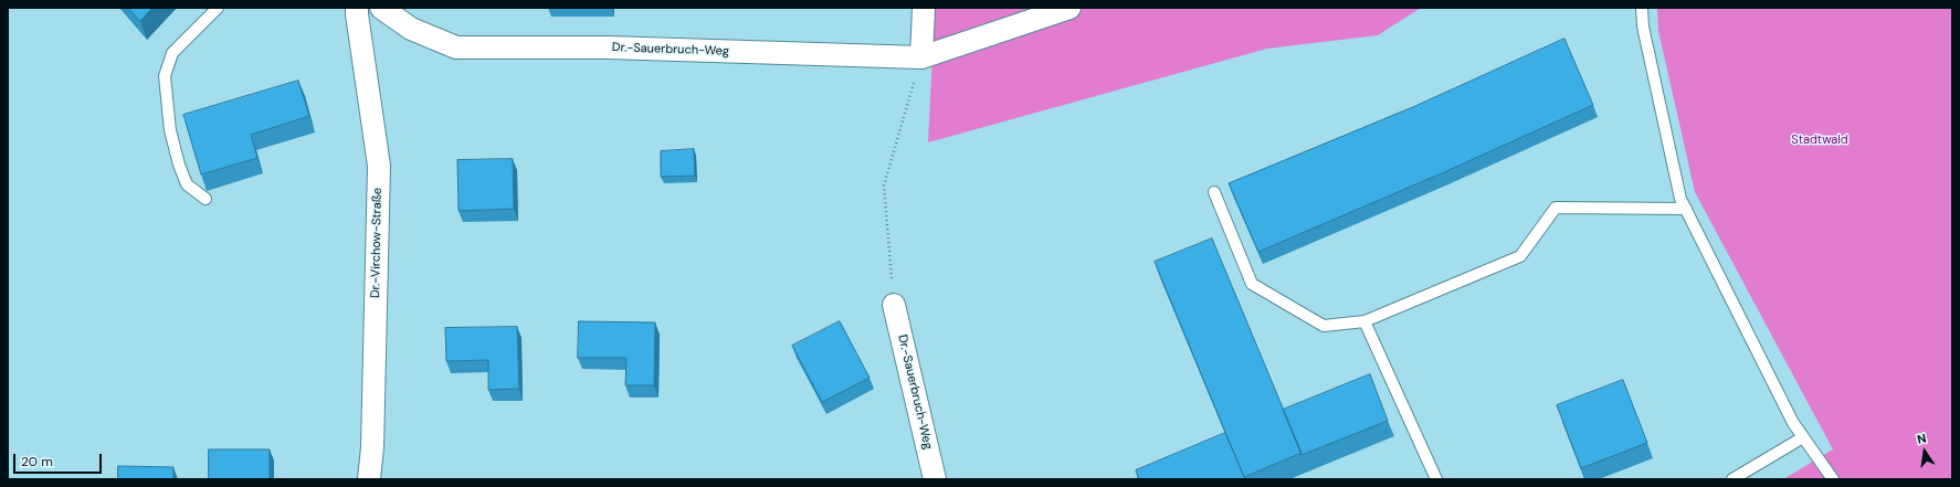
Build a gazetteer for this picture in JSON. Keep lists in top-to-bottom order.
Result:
{
  "streets": {
    "street": ["Dr.-Sauerbruch-Weg", "Dr.-Virchow-Straße"]
  },
  "parks": ["Stadtwald"],
  "scale_bar": "20 m",
  "north": "top"
}
